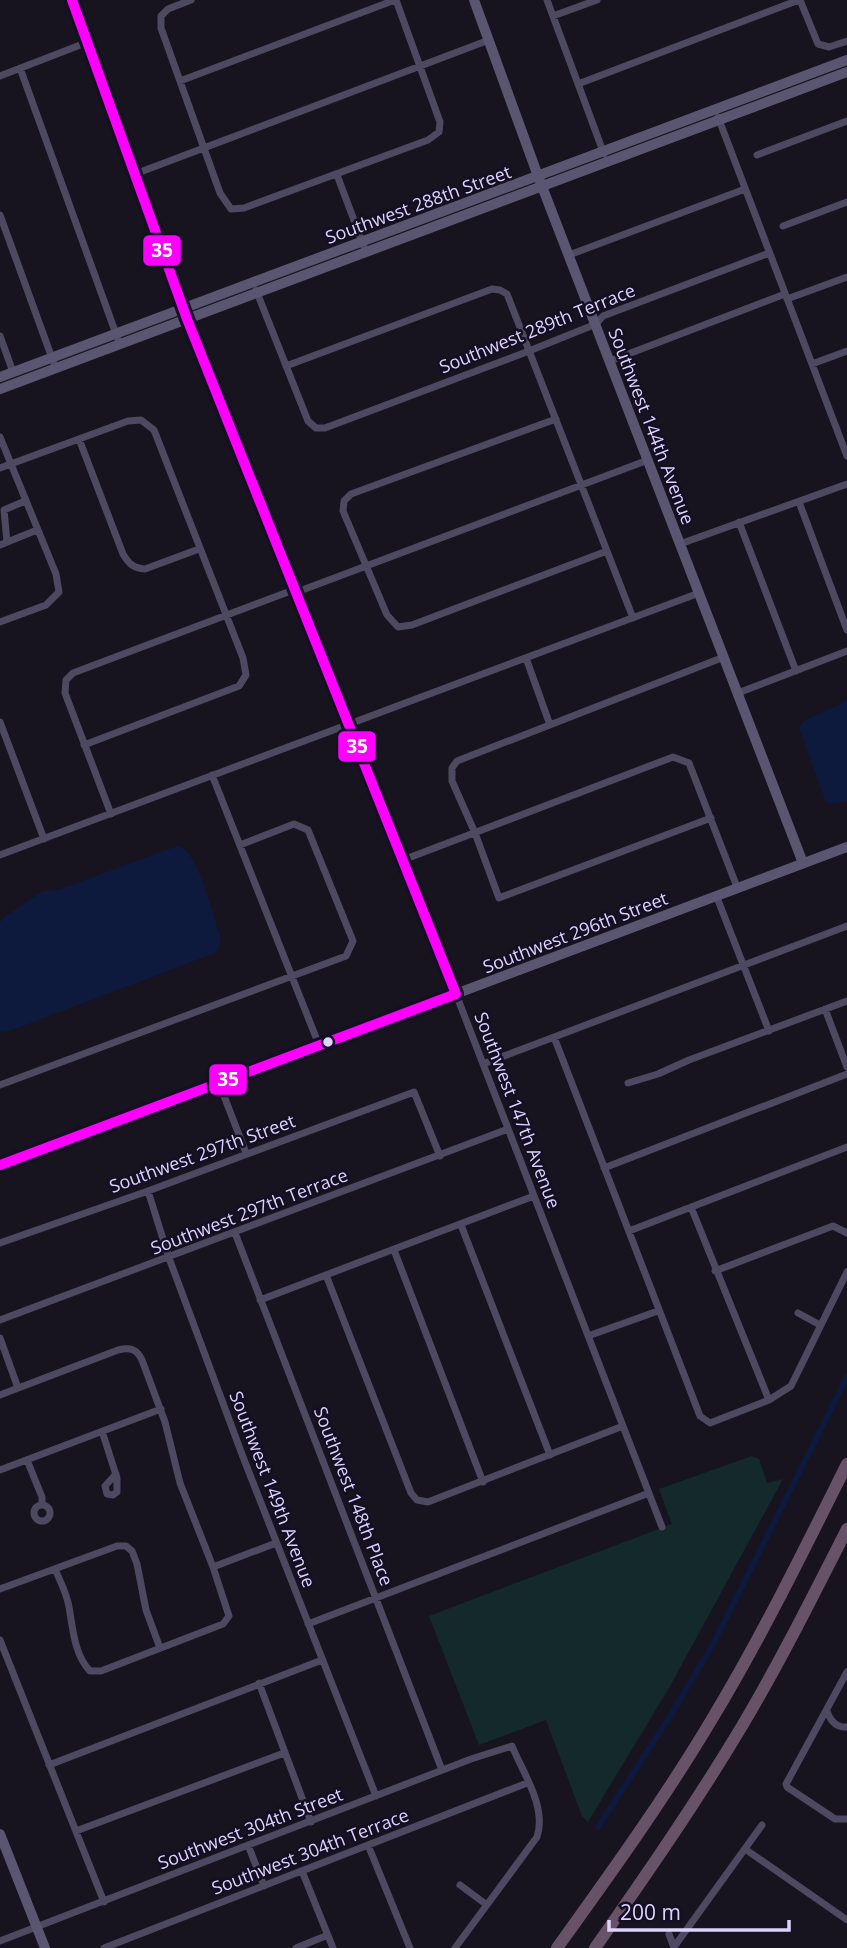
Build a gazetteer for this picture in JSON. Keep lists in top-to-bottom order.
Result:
{
  "streets": {
    "street": [
      "Southwest 288th Street",
      "Southwest 289th Terrace",
      "Southwest 144th Avenue",
      "Southwest 296th Street",
      "Southwest 147th Avenue",
      "Southwest 297th Street",
      "Southwest 297th Terrace",
      "Southwest 149th Avenue",
      "Southwest 148th Place",
      "Southwest 304th Street",
      "Southwest 304th Terrace"
    ]
  },
  "crossings": [
    ["Southwest 288th Street", "Southwest 144th Avenue"],
    ["Southwest 288th Street", "Southwest 147th Avenue"],
    ["Southwest 289th Terrace", "Southwest 144th Avenue"],
    ["Southwest 144th Avenue", "Southwest 296th Street"],
    ["Southwest 296th Street", "Southwest 147th Avenue"],
    ["Southwest 147th Avenue", "Southwest 297th Terrace"],
    ["Southwest 297th Street", "Southwest 297th Terrace"],
    ["Southwest 297th Street", "Southwest 149th Avenue"],
    ["Southwest 297th Terrace", "Southwest 149th Avenue"],
    ["Southwest 297th Terrace", "Southwest 148th Place"],
    ["Southwest 149th Avenue", "Southwest 304th Street"],
    ["Southwest 148th Place", "Southwest 304th Street"],
    ["Southwest 304th Street", "Southwest 304th Terrace"]
  ],
  "lines": ["transit line 35"],
  "scale_bar": "200 m"
}
